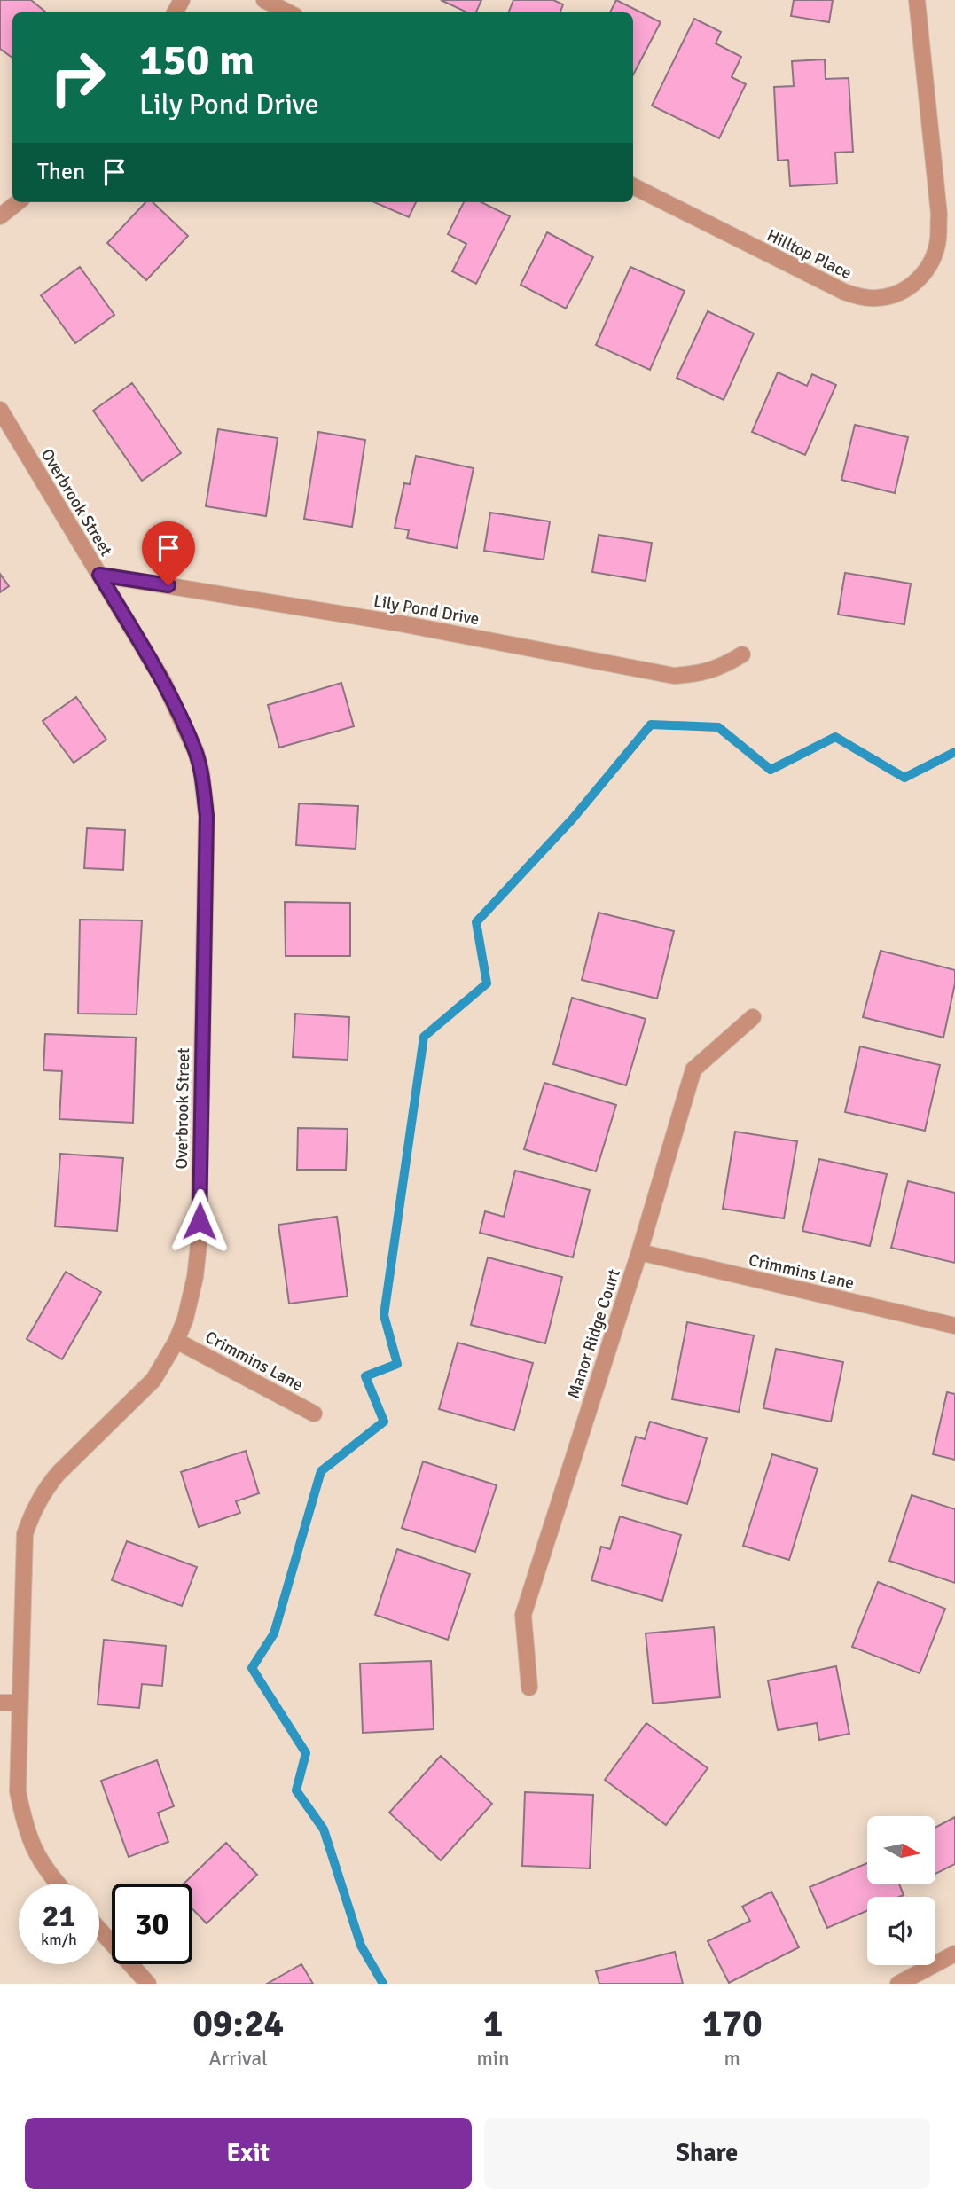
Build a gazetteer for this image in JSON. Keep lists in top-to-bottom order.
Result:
{
  "streets": {
    "street": [
      "Hilltop Place",
      "Overbrook Street",
      "Lily Pond Drive",
      "Crimmins Lane",
      "Manor Ridge Court"
    ]
  },
  "crossings": [
    ["Overbrook Street", "Lily Pond Drive"],
    ["Overbrook Street", "Crimmins Lane"],
    ["Crimmins Lane", "Manor Ridge Court"]
  ],
  "north": "right",
  "page": {
    "turn": ["150 m", "Lily Pond Drive"],
    "then": "Then",
    "speed": "21 km/h",
    "limit": "30",
    "eta": [
      "09:24",
      "Arrival",
      "1",
      "min",
      "170",
      "m"
    ],
    "buttons": ["Exit", "Share"]
  }
}
